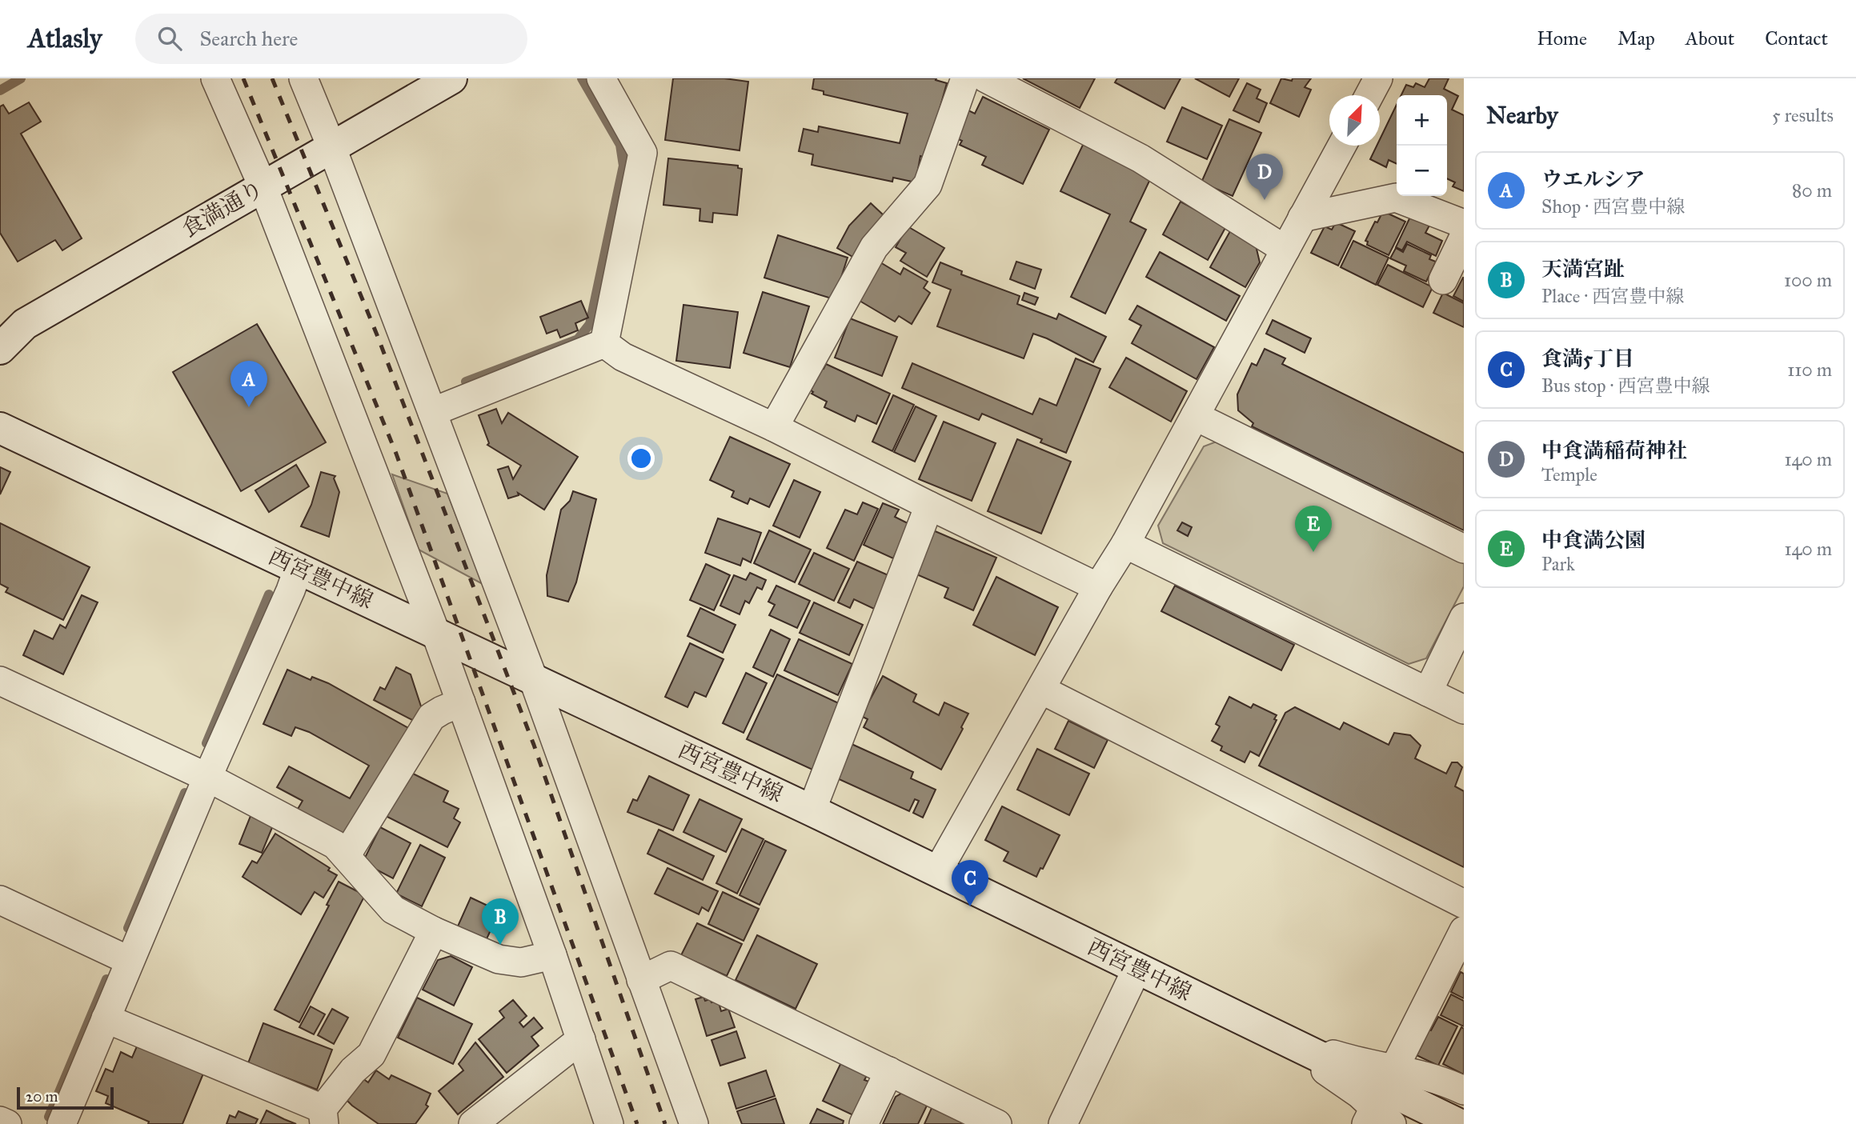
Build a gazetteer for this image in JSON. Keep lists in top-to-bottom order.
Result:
{
  "streets": {
    "main road": ["食満通り", "西宮豊中線"]
  },
  "scale_bar": "20 m",
  "north": "top right",
  "page": {
    "header": "Atlasly",
    "search": "Search here",
    "nav": [
      "Home",
      "Map",
      "About",
      "Contact"
    ],
    "heading": ["Nearby", "5 results"],
    "map_buttons": ["+", "−"],
    "list": [
      {
        "mark": "A",
        "name": "ウエルシア",
        "note": "Shop · 西宮豊中線",
        "value": "80 m"
      },
      {
        "mark": "B",
        "name": "天満宮趾",
        "note": "Place · 西宮豊中線",
        "value": "100 m"
      },
      {
        "mark": "C",
        "name": "食満5丁目",
        "note": "Bus stop · 西宮豊中線",
        "value": "110 m"
      },
      {
        "mark": "D",
        "name": "中食満稲荷神社",
        "note": "Temple",
        "value": "140 m"
      },
      {
        "mark": "E",
        "name": "中食満公園",
        "note": "Park",
        "value": "140 m"
      }
    ],
    "pins": [
      "D",
      "A",
      "E",
      "C",
      "B"
    ],
    "scale": "20 m"
  }
}
